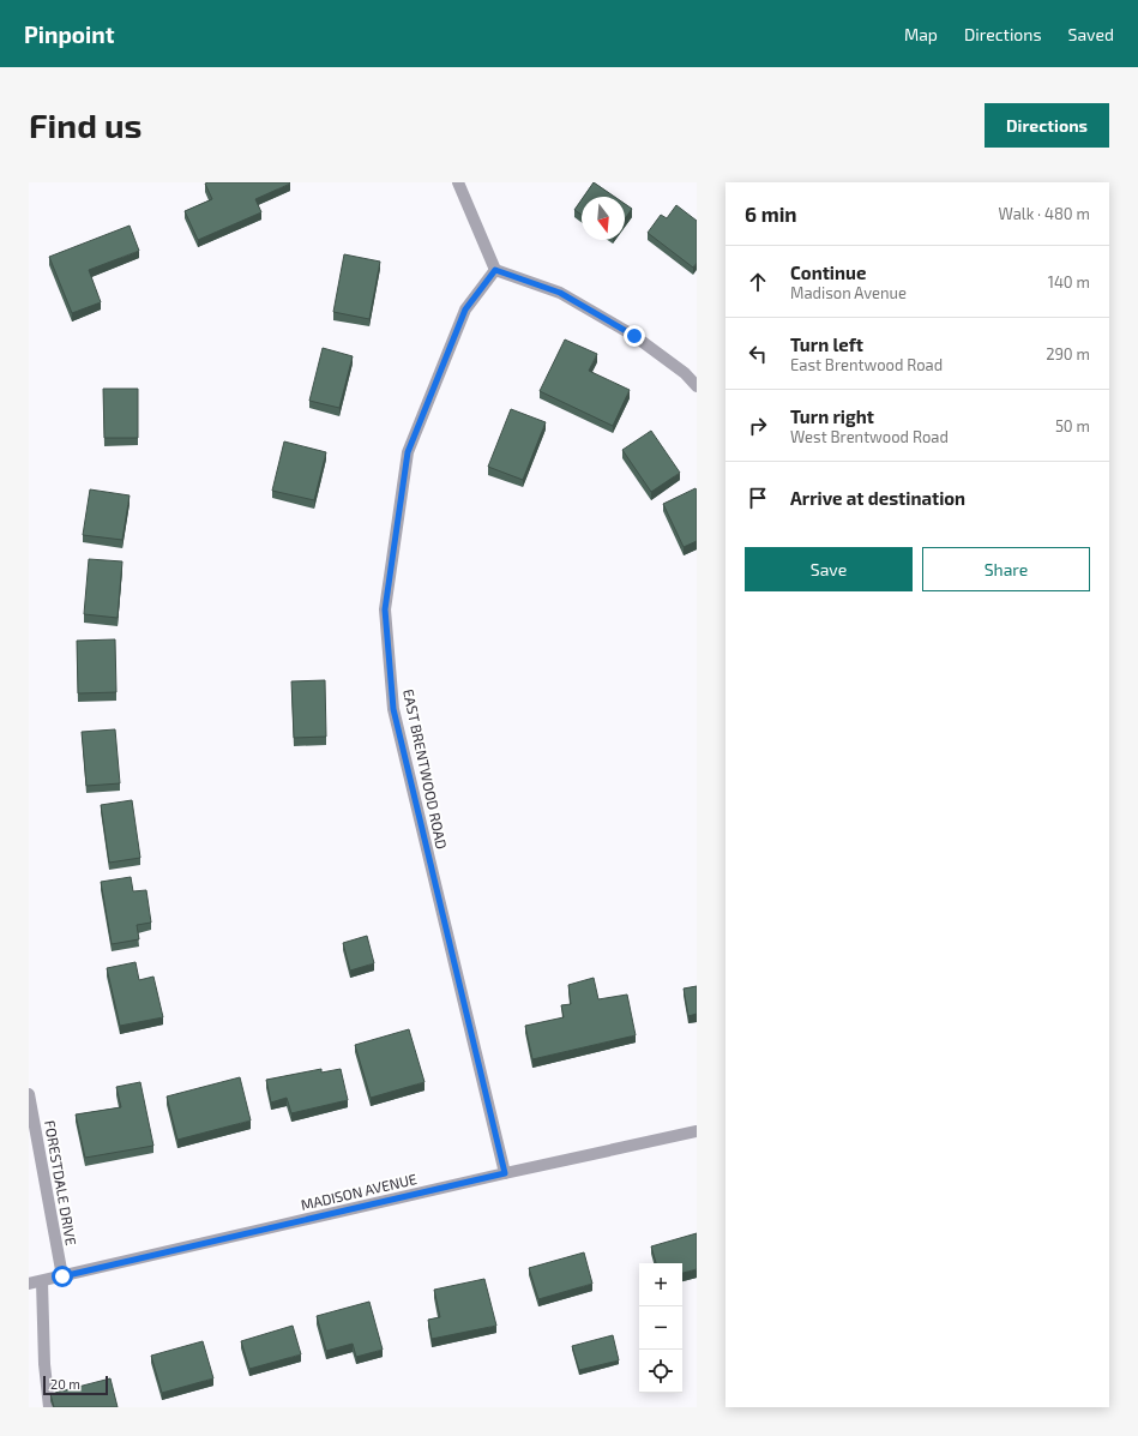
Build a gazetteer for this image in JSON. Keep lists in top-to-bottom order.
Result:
{
  "streets": {
    "street": ["EAST BRENTWOOD ROAD", "FORESTDALE DRIVE", "MADISON AVENUE"]
  },
  "crossings": [
    ["EAST BRENTWOOD ROAD", "MADISON AVENUE"],
    ["FORESTDALE DRIVE", "MADISON AVENUE"]
  ],
  "scale_bar": "20 m",
  "north": "bottom",
  "page": {
    "header": "Pinpoint",
    "nav": ["Map", "Directions", "Saved"],
    "buttons": [
      "Directions",
      ["Save", "Share"]
    ],
    "title": "Find us",
    "heading": ["6 min", "Walk · 480 m"],
    "list": [
      ["Continue", "Madison Avenue", "140 m"],
      ["Turn left", "East Brentwood Road", "290 m"],
      ["Turn right", "West Brentwood Road", "50 m"],
      "Arrive at destination"
    ],
    "map_buttons": ["+", "−"],
    "scale": "20 m"
  }
}
